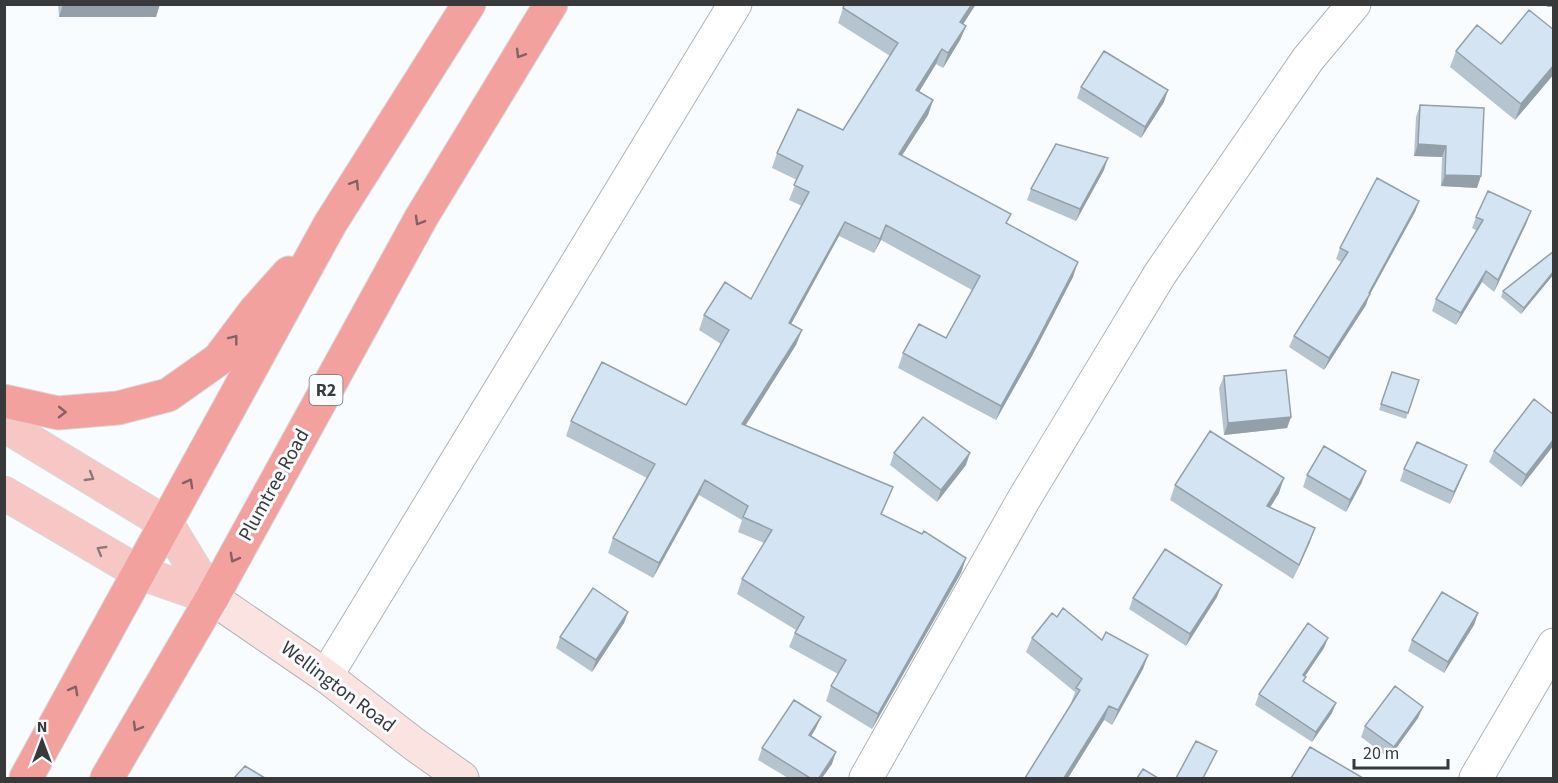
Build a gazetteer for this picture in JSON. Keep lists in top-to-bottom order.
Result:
{
  "streets": {
    "highway": ["R2", "Plumtree Road"],
    "main road": ["Wellington Road"]
  },
  "crossings": [
    ["Plumtree Road", "Wellington Road"]
  ],
  "scale_bar": "20 m",
  "north": "top"
}
